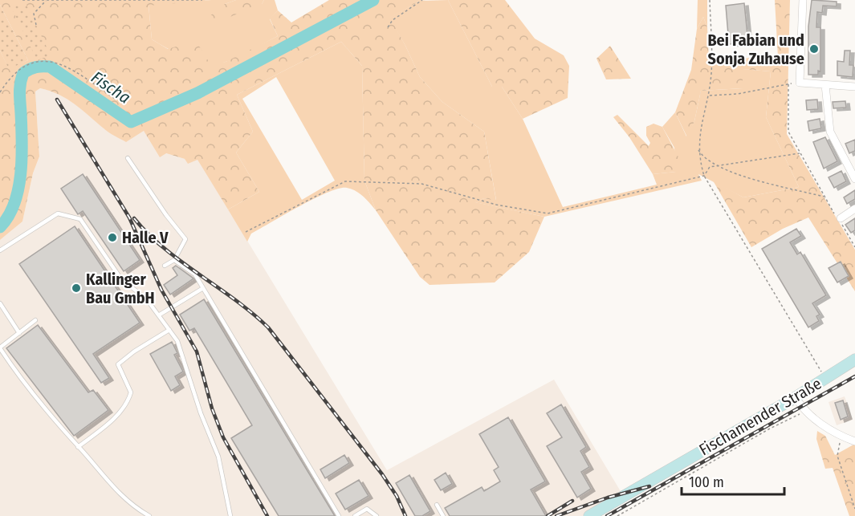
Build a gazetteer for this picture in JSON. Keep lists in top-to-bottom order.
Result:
{
  "streets": {
    "main road": ["Fischamender Straße"]
  },
  "water": ["Fischa"],
  "places": ["Bei Fabian und Sonja Zuhause", "Halle V", "Kallinger Bau GmbH"],
  "scale_bar": "100 m"
}
